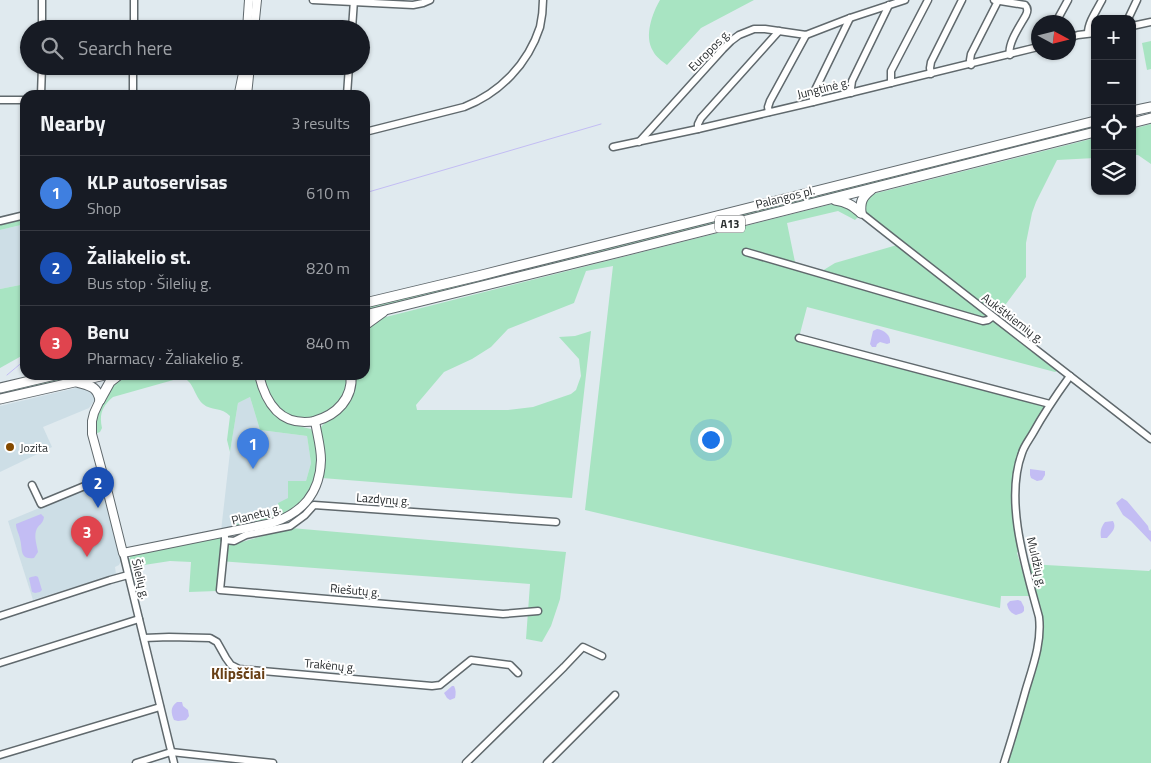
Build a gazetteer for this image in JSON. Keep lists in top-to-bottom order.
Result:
{
  "streets": {
    "highway": ["Palangos pl.", "A13"],
    "main road": ["Planetų g.", "Šilelių g."],
    "street": [
      "Europos g.",
      "Jungtinė g.",
      "Aukštkiemių g.",
      "Lazdynų g.",
      "Muldžių g.",
      "Riešutų g.",
      "Trakėnų g."
    ]
  },
  "crossings": [
    ["Europos g.", "Jungtinė g."],
    ["Aukštkiemių g.", "Muldžių g."],
    ["Lazdynų g.", "Planetų g."],
    ["Lazdynų g.", "Riešutų g."],
    ["Planetų g.", "Šilelių g."],
    ["Planetų g.", "Riešutų g."],
    ["Šilelių g.", "Trakėnų g."]
  ],
  "districts": ["Klipščiai"],
  "places": ["Jozita"],
  "north": "right",
  "page": {
    "map_buttons": ["+", "−"],
    "search": "Search here",
    "heading": ["Nearby", "3 results"],
    "list": [
      {
        "mark": "1",
        "name": "KLP autoservisas",
        "note": "Shop",
        "value": "610 m"
      },
      {
        "mark": "2",
        "name": "Žaliakelio st.",
        "note": "Bus stop · Šilelių g.",
        "value": "820 m"
      },
      {
        "mark": "3",
        "name": "Benu",
        "note": "Pharmacy · Žaliakelio g.",
        "value": "840 m"
      }
    ],
    "pins": ["1", "2", "3"]
  }
}
